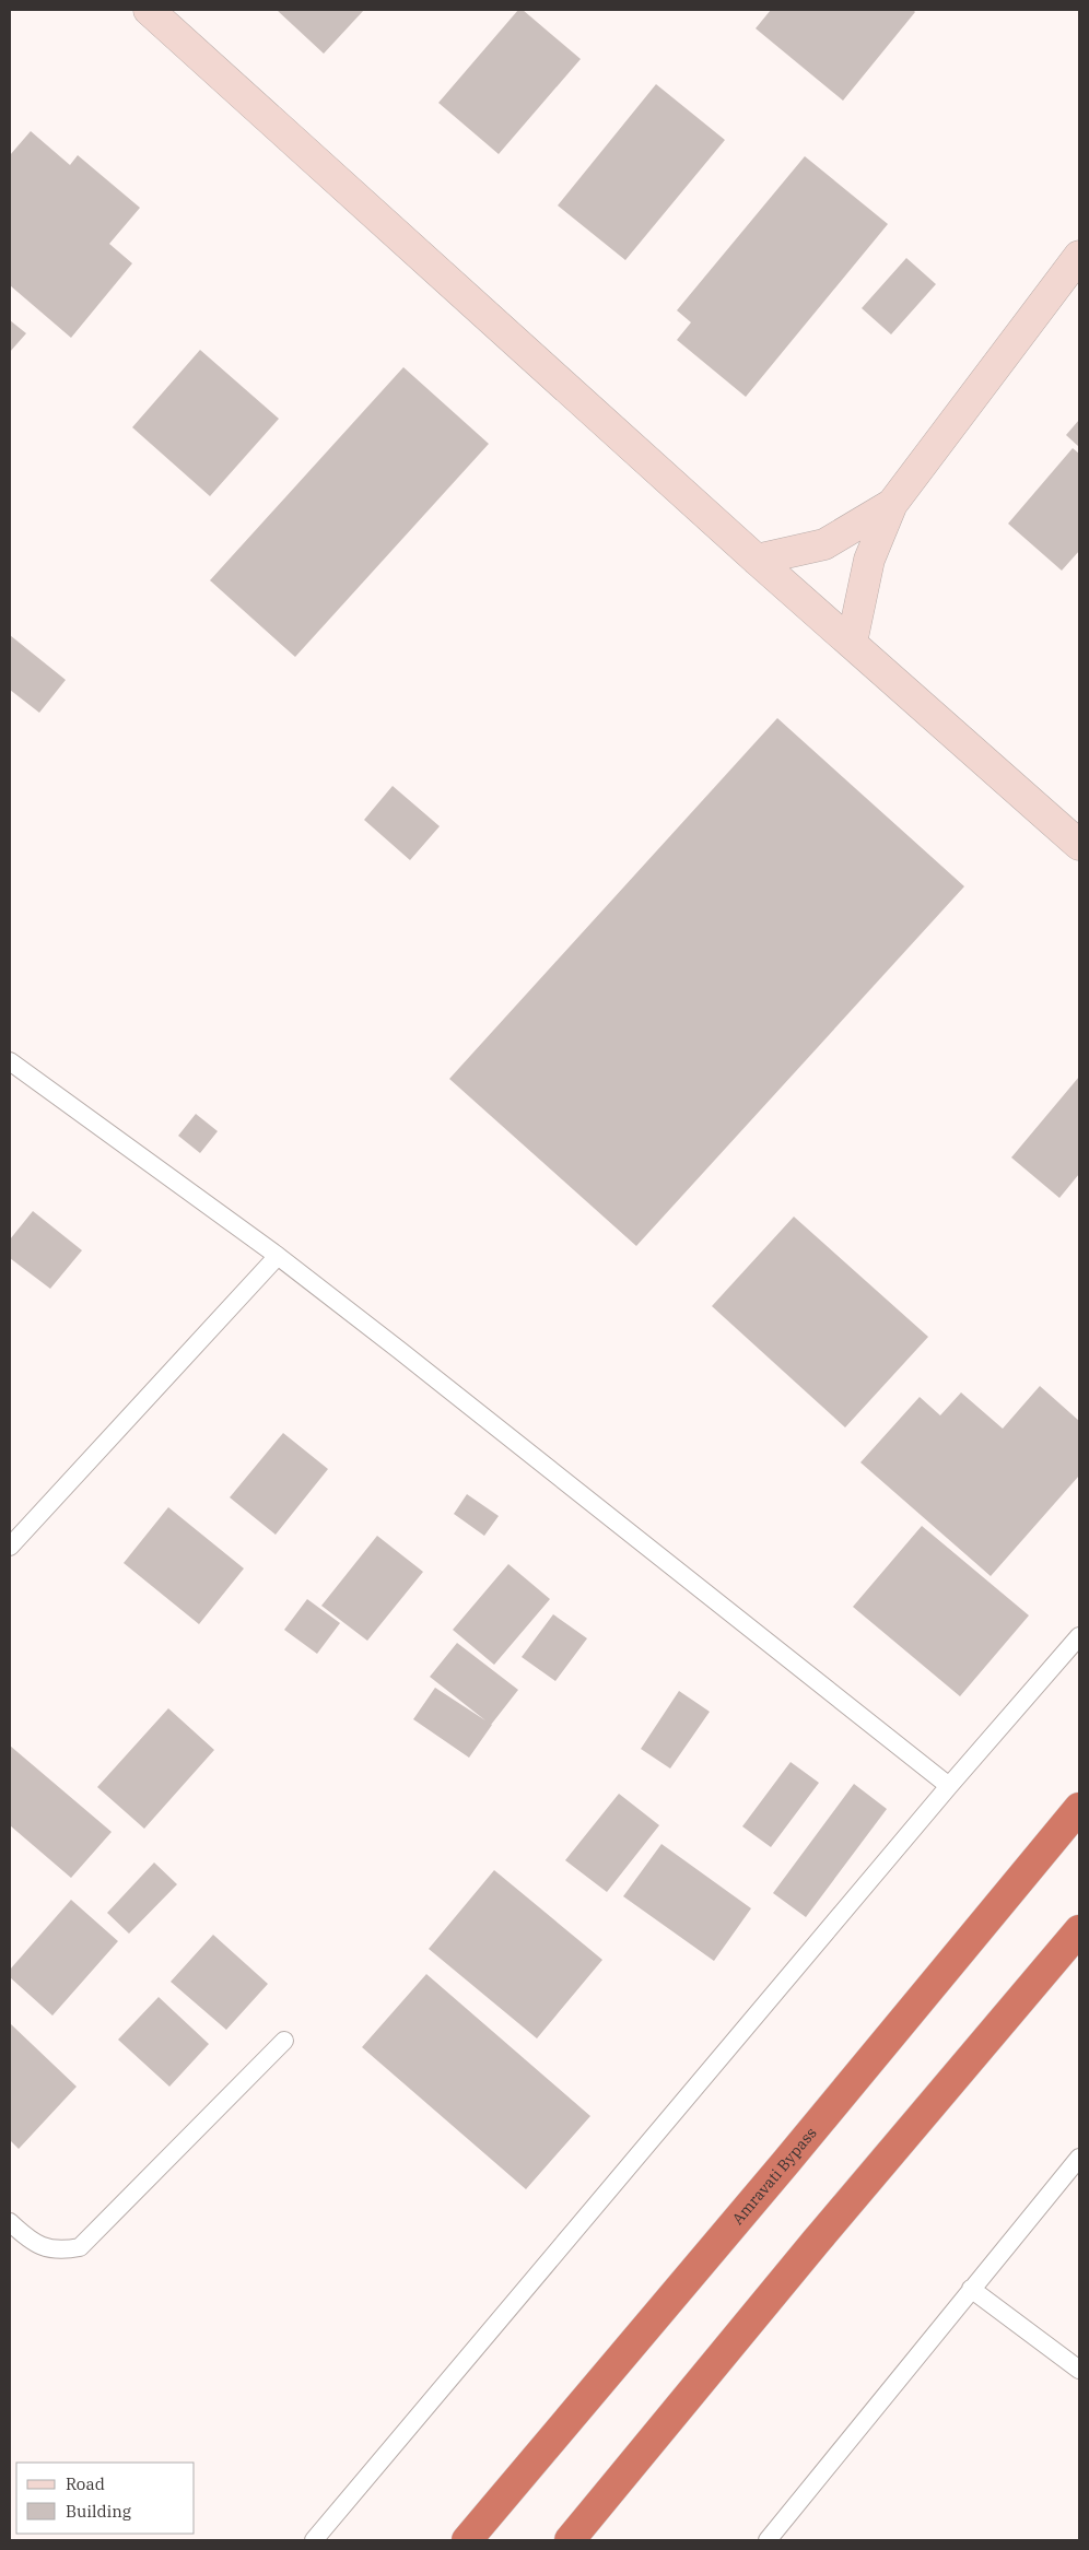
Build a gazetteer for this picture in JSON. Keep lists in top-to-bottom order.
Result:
{
  "streets": {
    "highway": ["Amravati Bypass"]
  },
  "legend": ["Road", "Building"]
}
